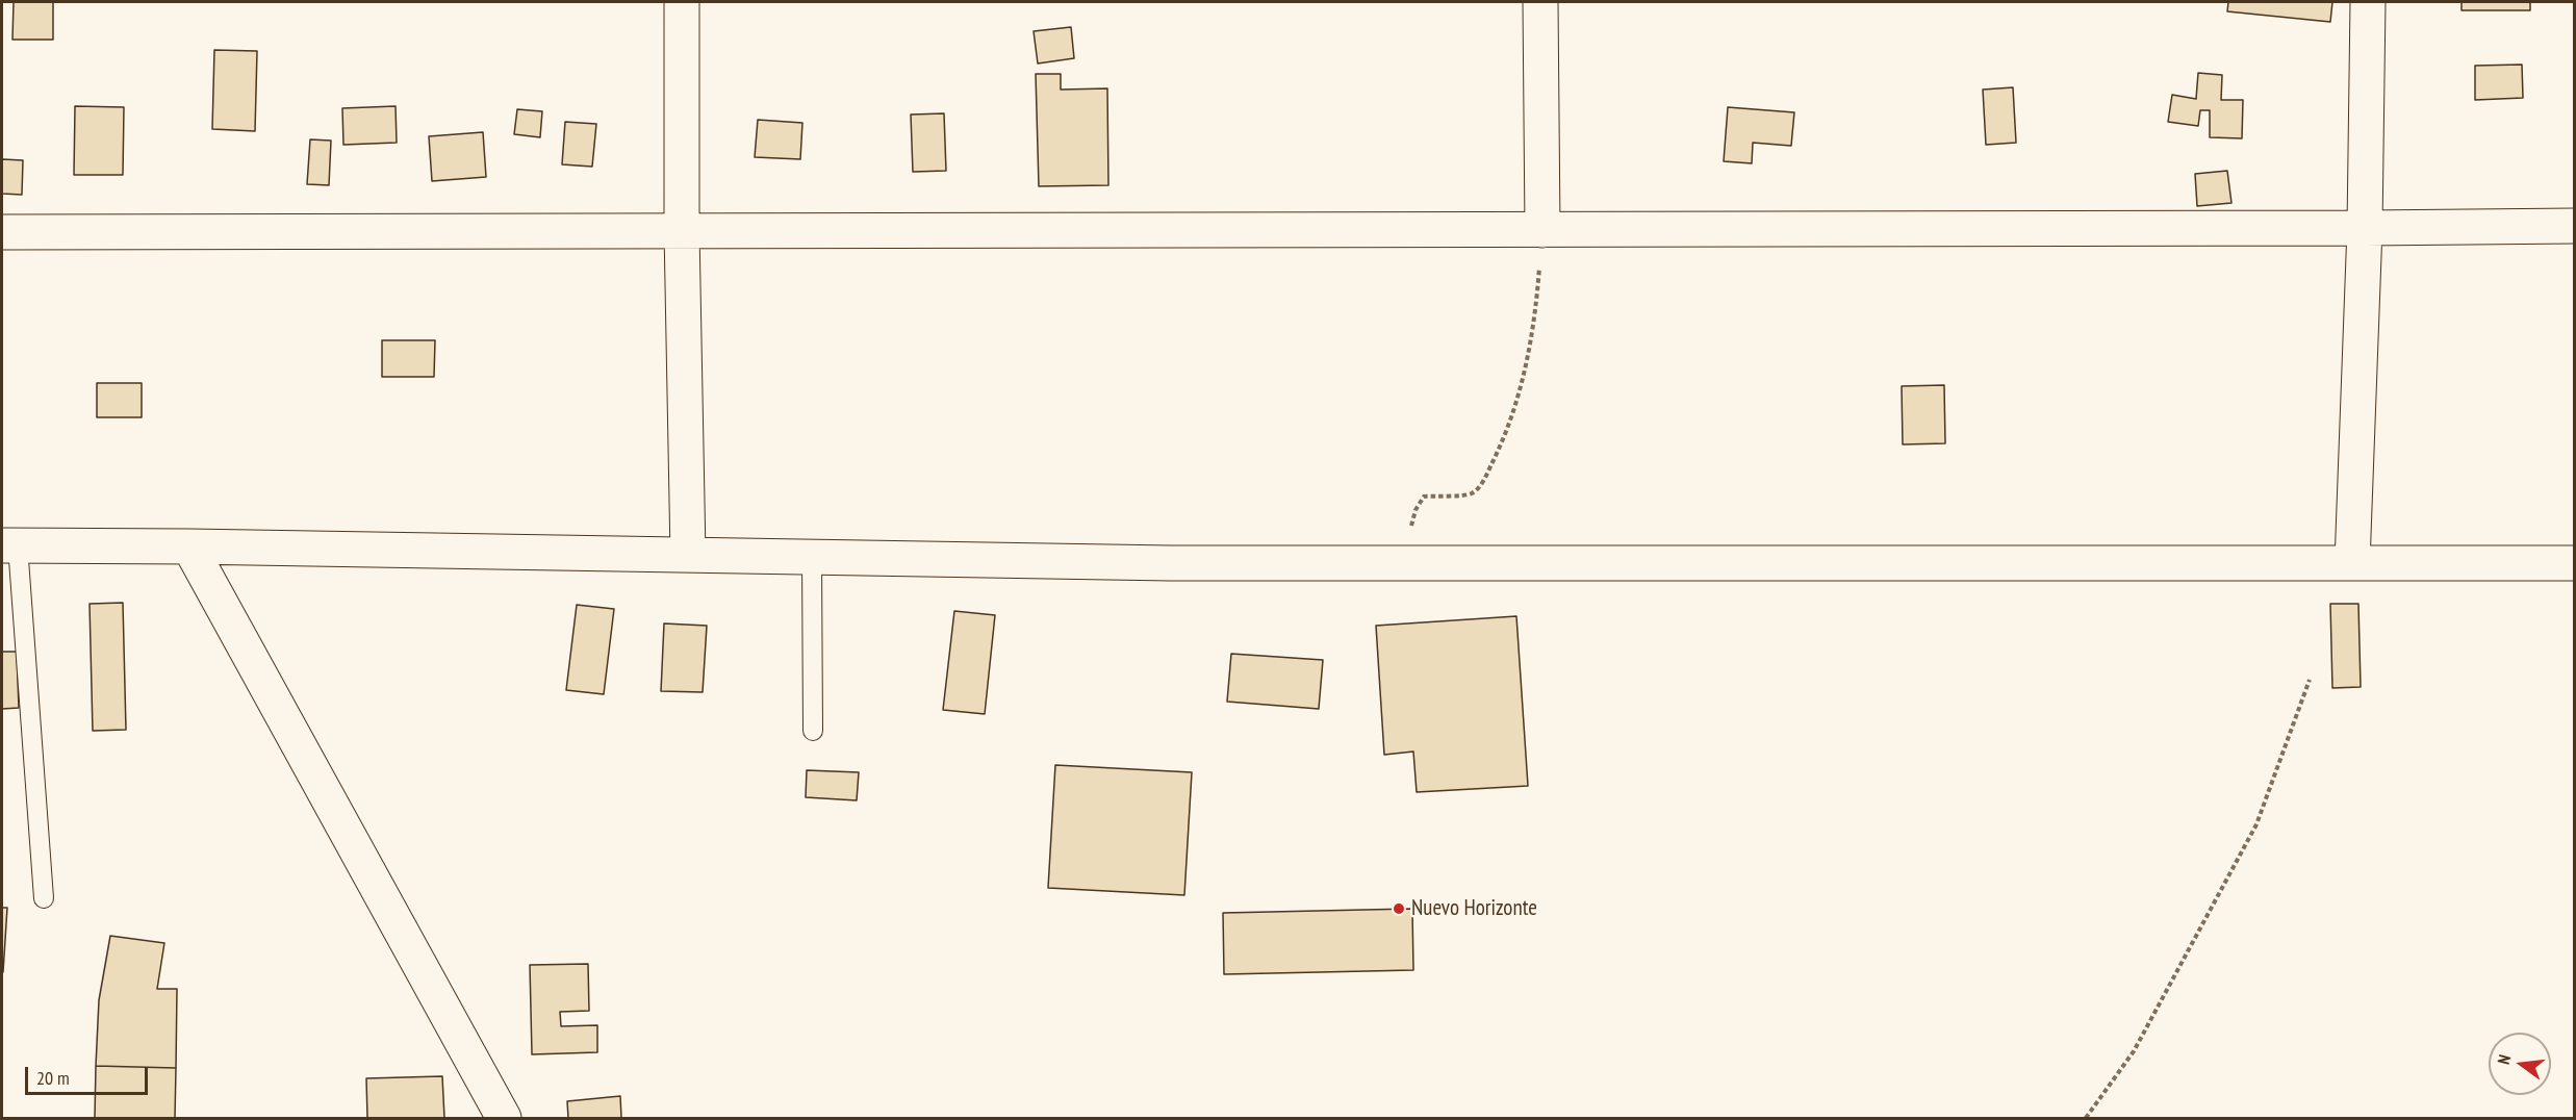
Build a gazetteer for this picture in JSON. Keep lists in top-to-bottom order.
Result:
{
  "places": ["Nuevo Horizonte"],
  "scale_bar": "20 m",
  "north": "left"
}
